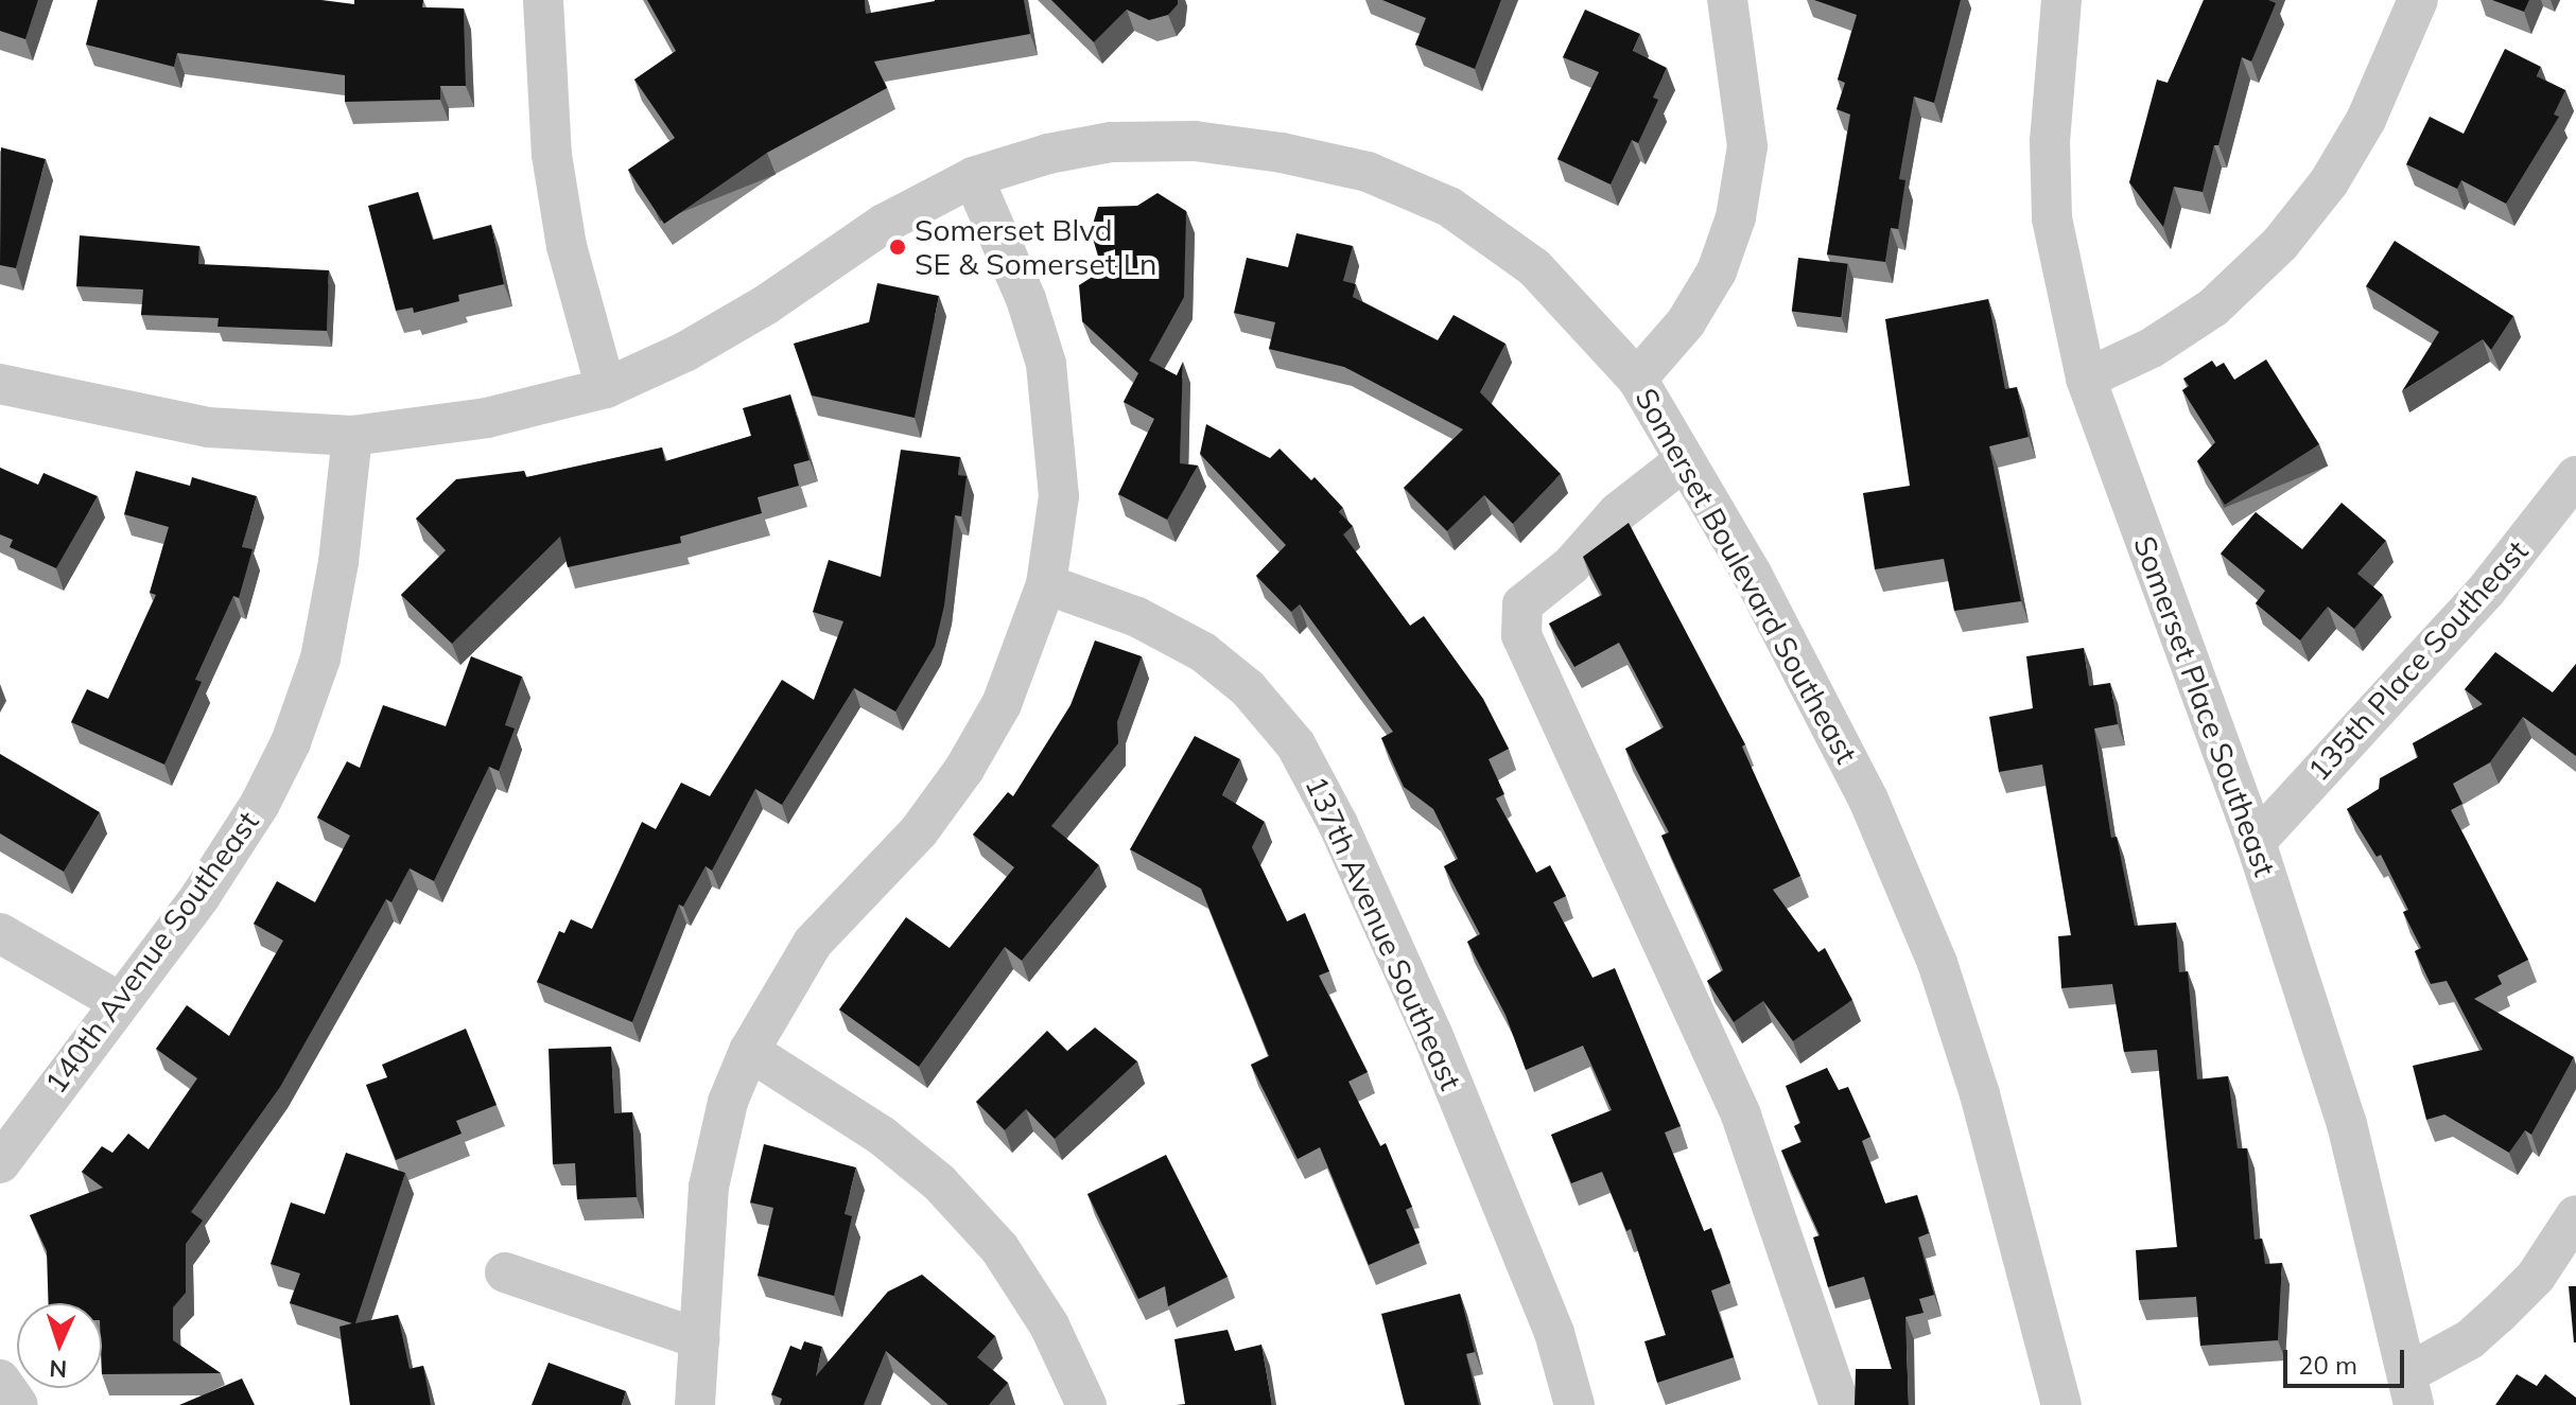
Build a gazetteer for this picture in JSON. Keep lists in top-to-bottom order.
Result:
{
  "streets": {
    "street": [
      "Somerset Boulevard Southeast",
      "135th Place Southeast",
      "Somerset Place Southeast",
      "137th Avenue Southeast",
      "140th Avenue Southeast"
    ]
  },
  "crossings": [
    ["Somerset Boulevard Southeast", "140th Avenue Southeast"],
    ["135th Place Southeast", "Somerset Place Southeast"]
  ],
  "places": ["Somerset Blvd SE & Somerset Ln"],
  "scale_bar": "20 m",
  "north": "bottom"
}
